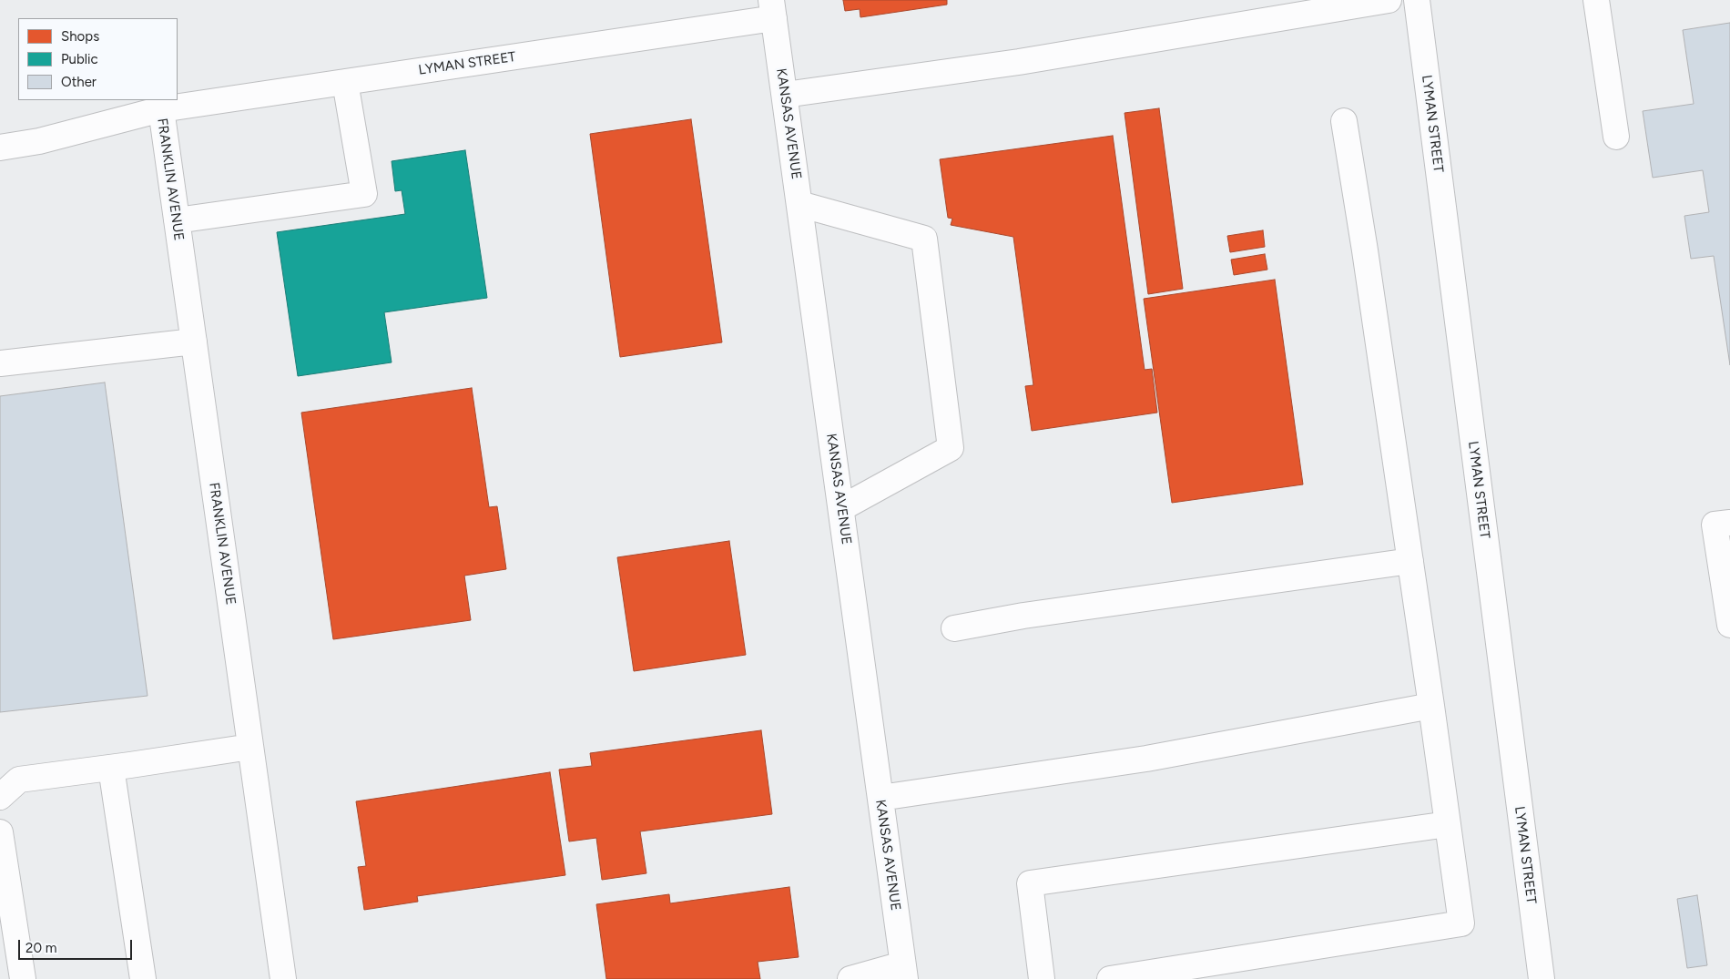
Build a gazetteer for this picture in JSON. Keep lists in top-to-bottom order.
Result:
{
  "streets": {
    "street": ["LYMAN STREET", "KANSAS AVENUE", "FRANKLIN AVENUE"]
  },
  "crossings": [
    ["LYMAN STREET", "KANSAS AVENUE"],
    ["LYMAN STREET", "FRANKLIN AVENUE"]
  ],
  "legend": ["Shops", "Public", "Other"],
  "scale_bar": "20 m"
}
